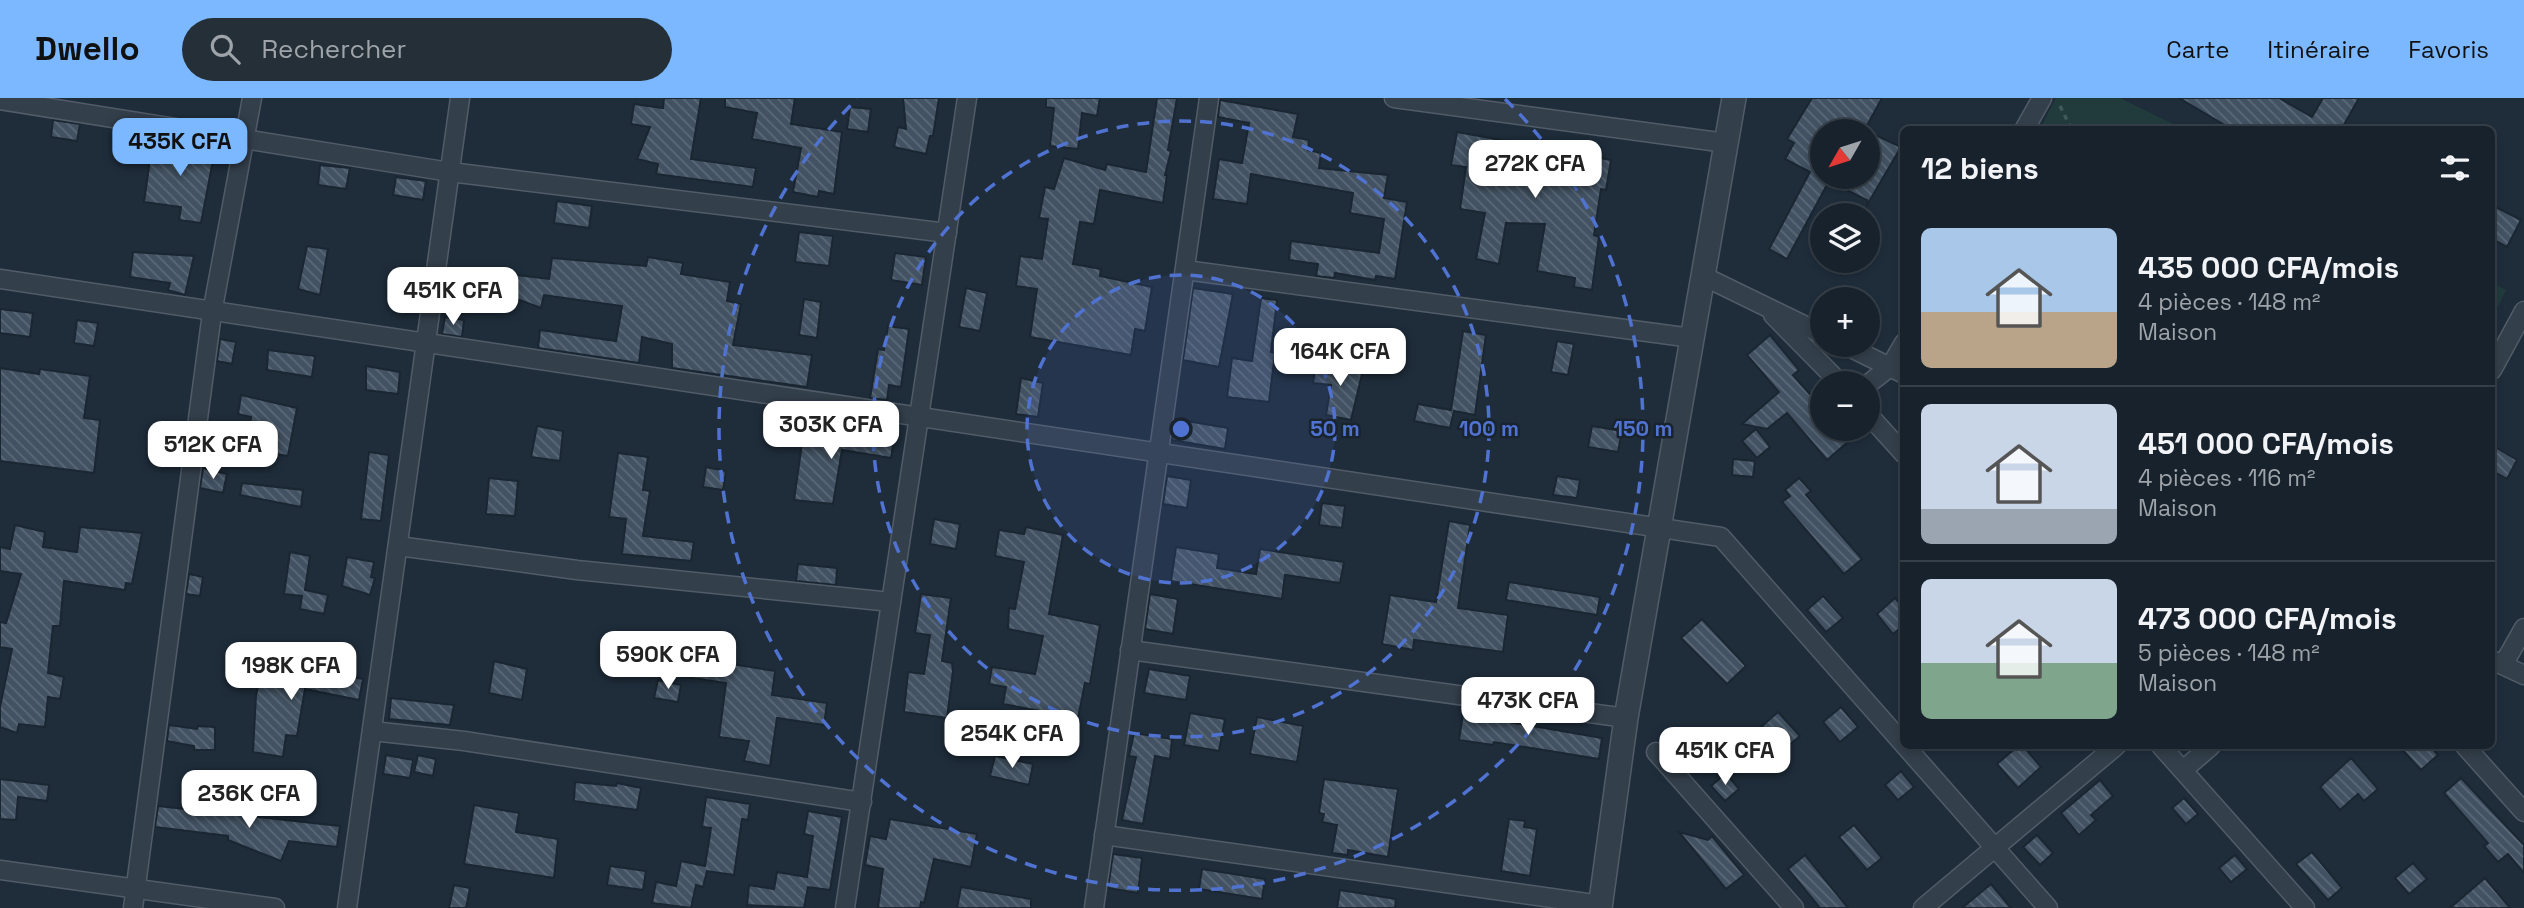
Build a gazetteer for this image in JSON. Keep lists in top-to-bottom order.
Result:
{
  "north": "bottom left",
  "page": {
    "header": "Dwello",
    "search": "Rechercher",
    "nav": ["Carte", "Itinéraire", "Favoris"],
    "price": [
      "435K CFA",
      "272K CFA",
      "451K CFA",
      "164K CFA",
      "303K CFA",
      "512K CFA",
      "590K CFA",
      "198K CFA",
      "473K CFA",
      "254K CFA",
      "451K CFA",
      "236K CFA"
    ],
    "map_buttons": ["+", "−"],
    "heading": "12 biens",
    "list": [
      {
        "name": "435 000 CFA/mois",
        "note": "4 pièces · 148 m² · Maison"
      },
      {
        "name": "451 000 CFA/mois",
        "note": "4 pièces · 116 m² · Maison"
      },
      {
        "name": "473 000 CFA/mois",
        "note": "5 pièces · 148 m² · Maison"
      }
    ]
  },
  "rings": ["50 m", "100 m", "150 m"]
}
